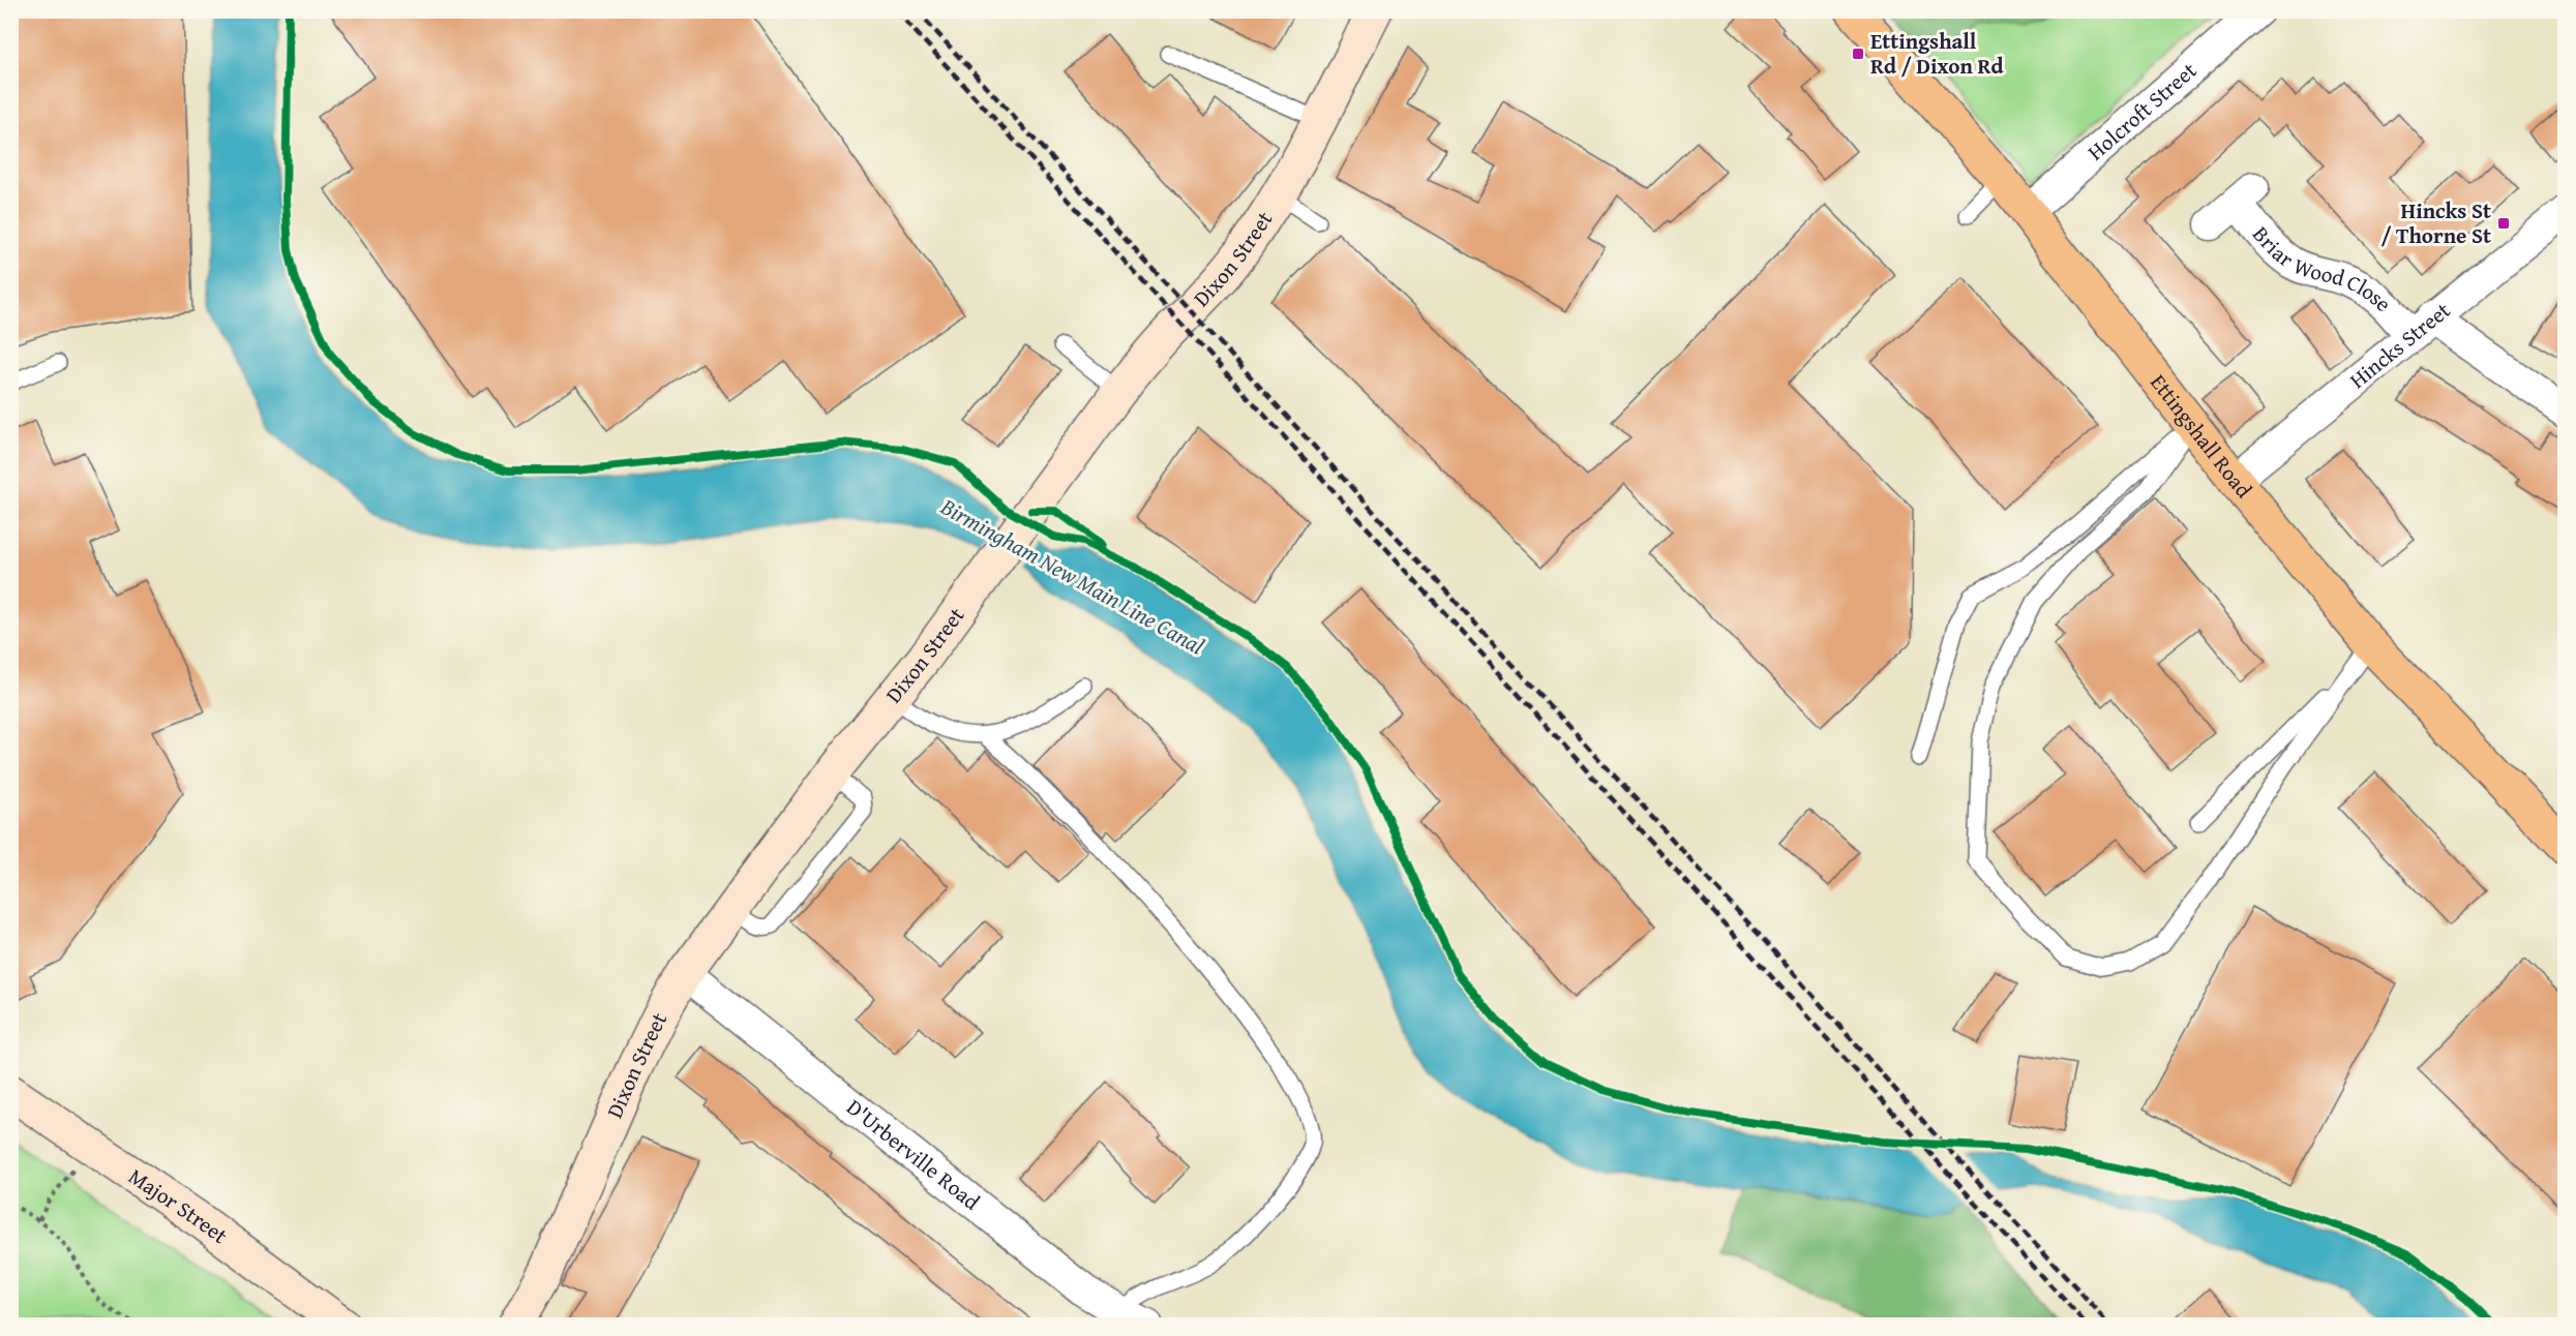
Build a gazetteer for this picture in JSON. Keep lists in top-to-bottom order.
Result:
{
  "streets": {
    "main road": ["Ettingshall Road"],
    "street": [
      "Holcroft Street",
      "Dixon Street",
      "Briar Wood Close",
      "Hincks Street",
      "D'Urberville Road",
      "Major Street"
    ]
  },
  "crossings": [
    ["Holcroft Street", "Ettingshall Road"],
    ["Dixon Street", "D'Urberville Road"],
    ["Briar Wood Close", "Hincks Street"],
    ["Hincks Street", "Ettingshall Road"]
  ],
  "water": ["Birmingham New Main Line Canal"],
  "places": {
    "transit": ["Ettingshall Rd / Dixon Rd", "Hincks St / Thorne St"]
  }
}
